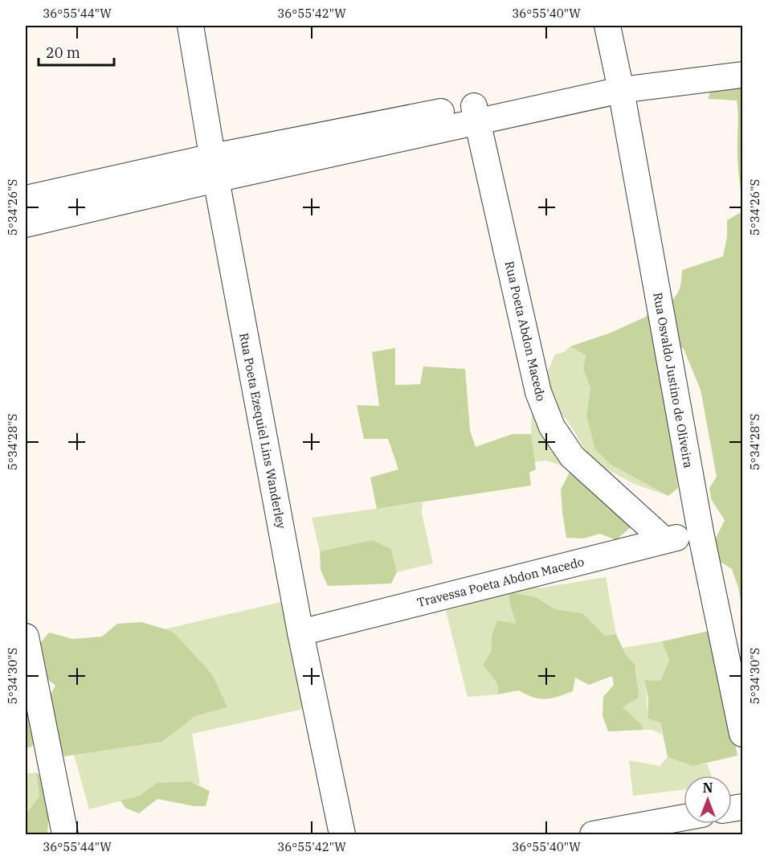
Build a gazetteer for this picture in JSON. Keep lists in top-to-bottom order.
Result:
{
  "streets": {
    "street": [
      "Rua Poeta Abdon Macedo",
      "Rua Osvaldo Justino de Oliveira",
      "Rua Poeta Ezequiel Lins Wanderley",
      "Travessa Poeta Abdon Macedo"
    ]
  },
  "crossings": [
    ["Rua Poeta Abdon Macedo", "Travessa Poeta Abdon Macedo"],
    ["Rua Osvaldo Justino de Oliveira", "Travessa Poeta Abdon Macedo"],
    ["Rua Poeta Ezequiel Lins Wanderley", "Travessa Poeta Abdon Macedo"]
  ],
  "scale_bar": "20 m",
  "north": "top",
  "coordinates": [
    "36°55'44\"W",
    "36°55'42\"W",
    "36°55'40\"W",
    "5°34'26\"S",
    "5°34'28\"S",
    "5°34'30\"S"
  ]
}
